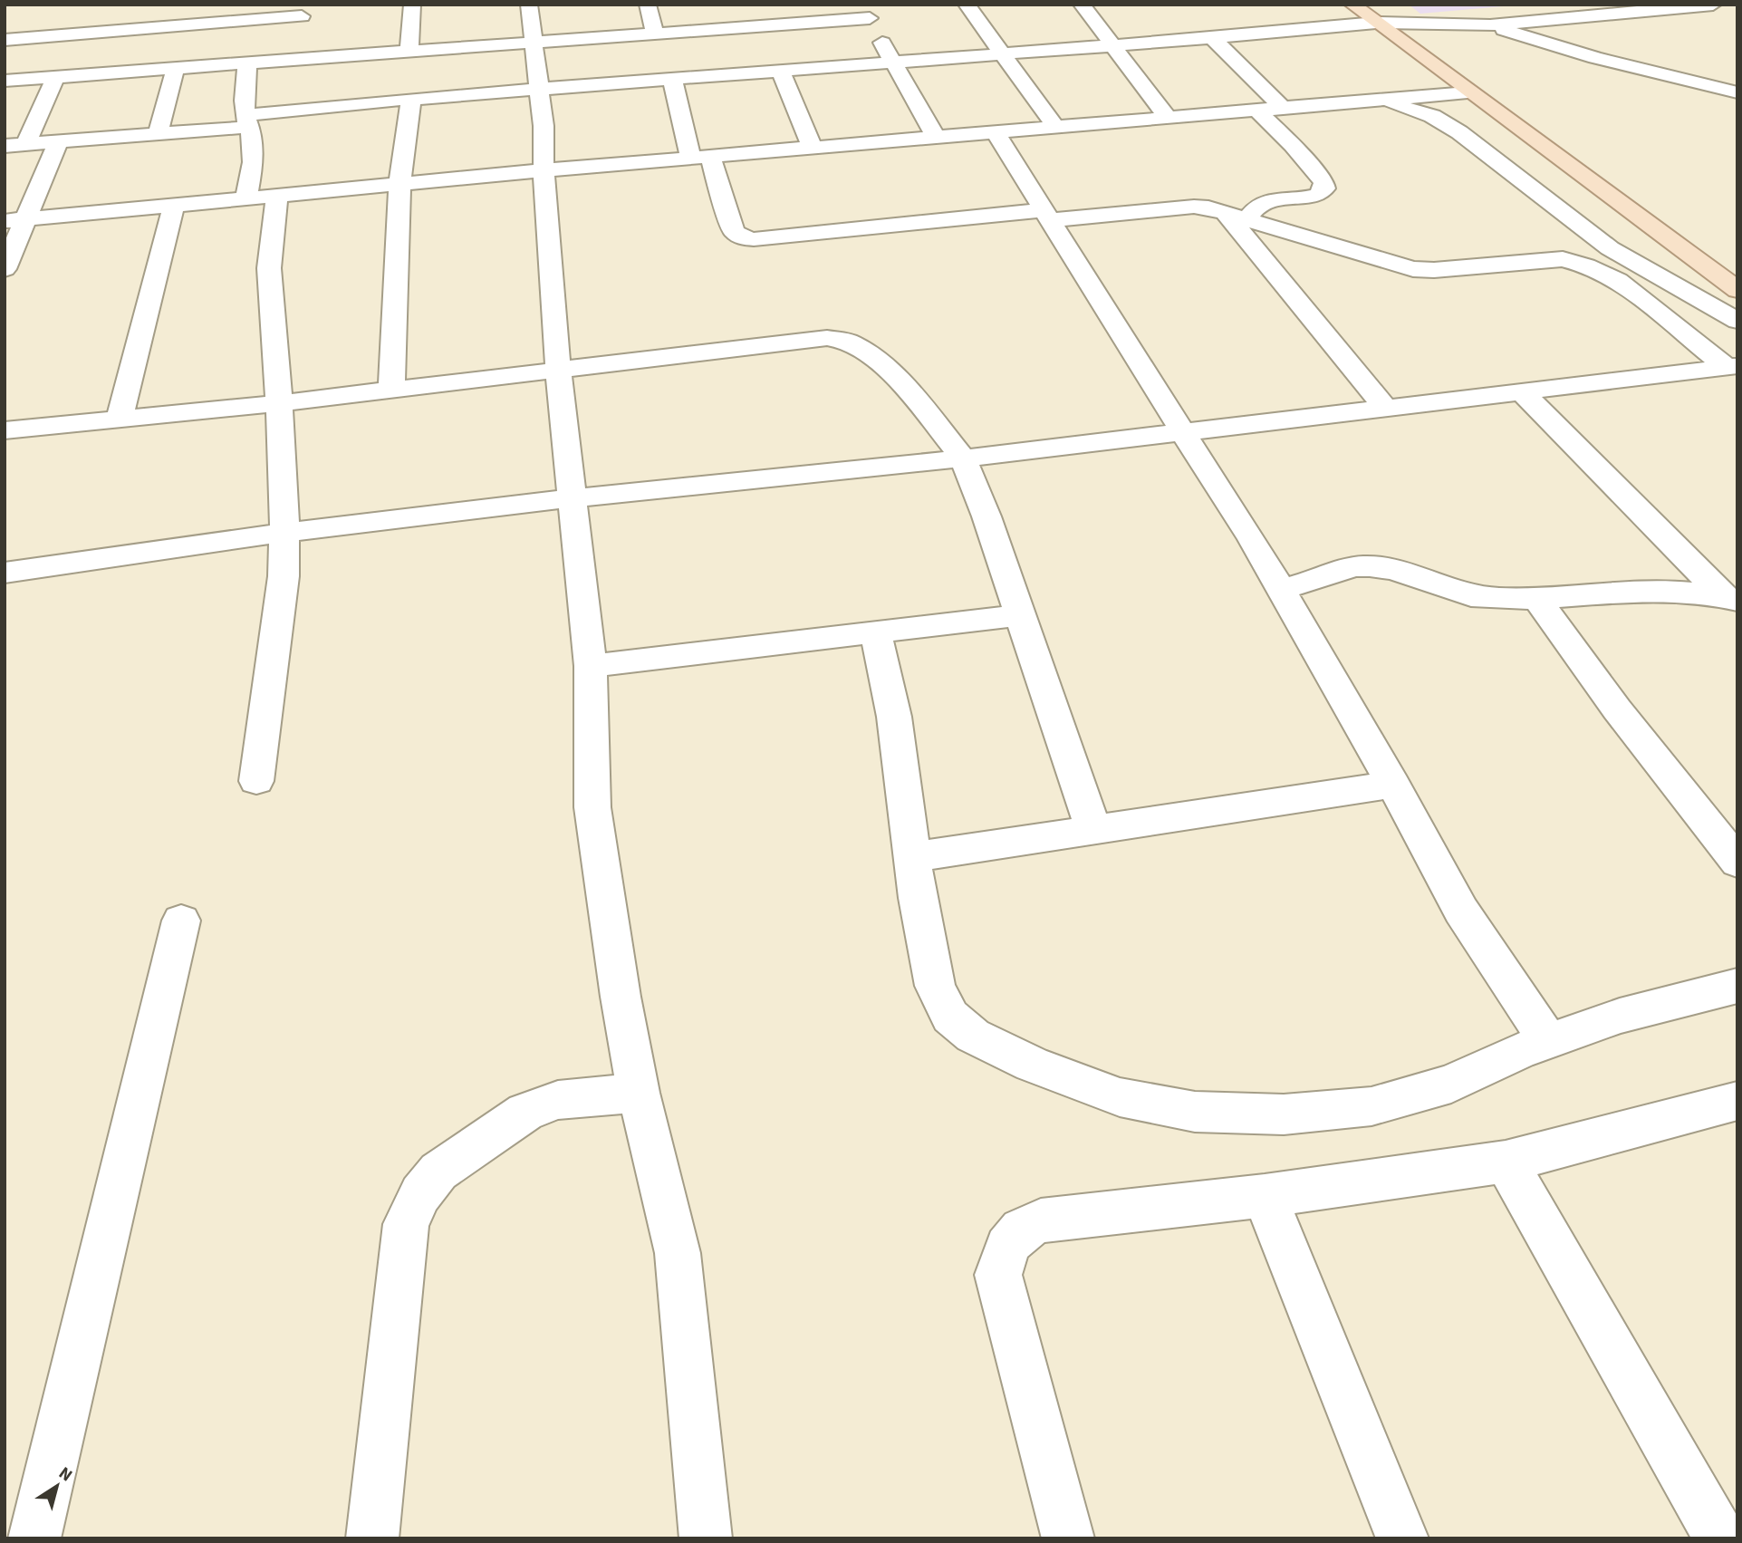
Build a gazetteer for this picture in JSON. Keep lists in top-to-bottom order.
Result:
{
  "north": "top right"
}
